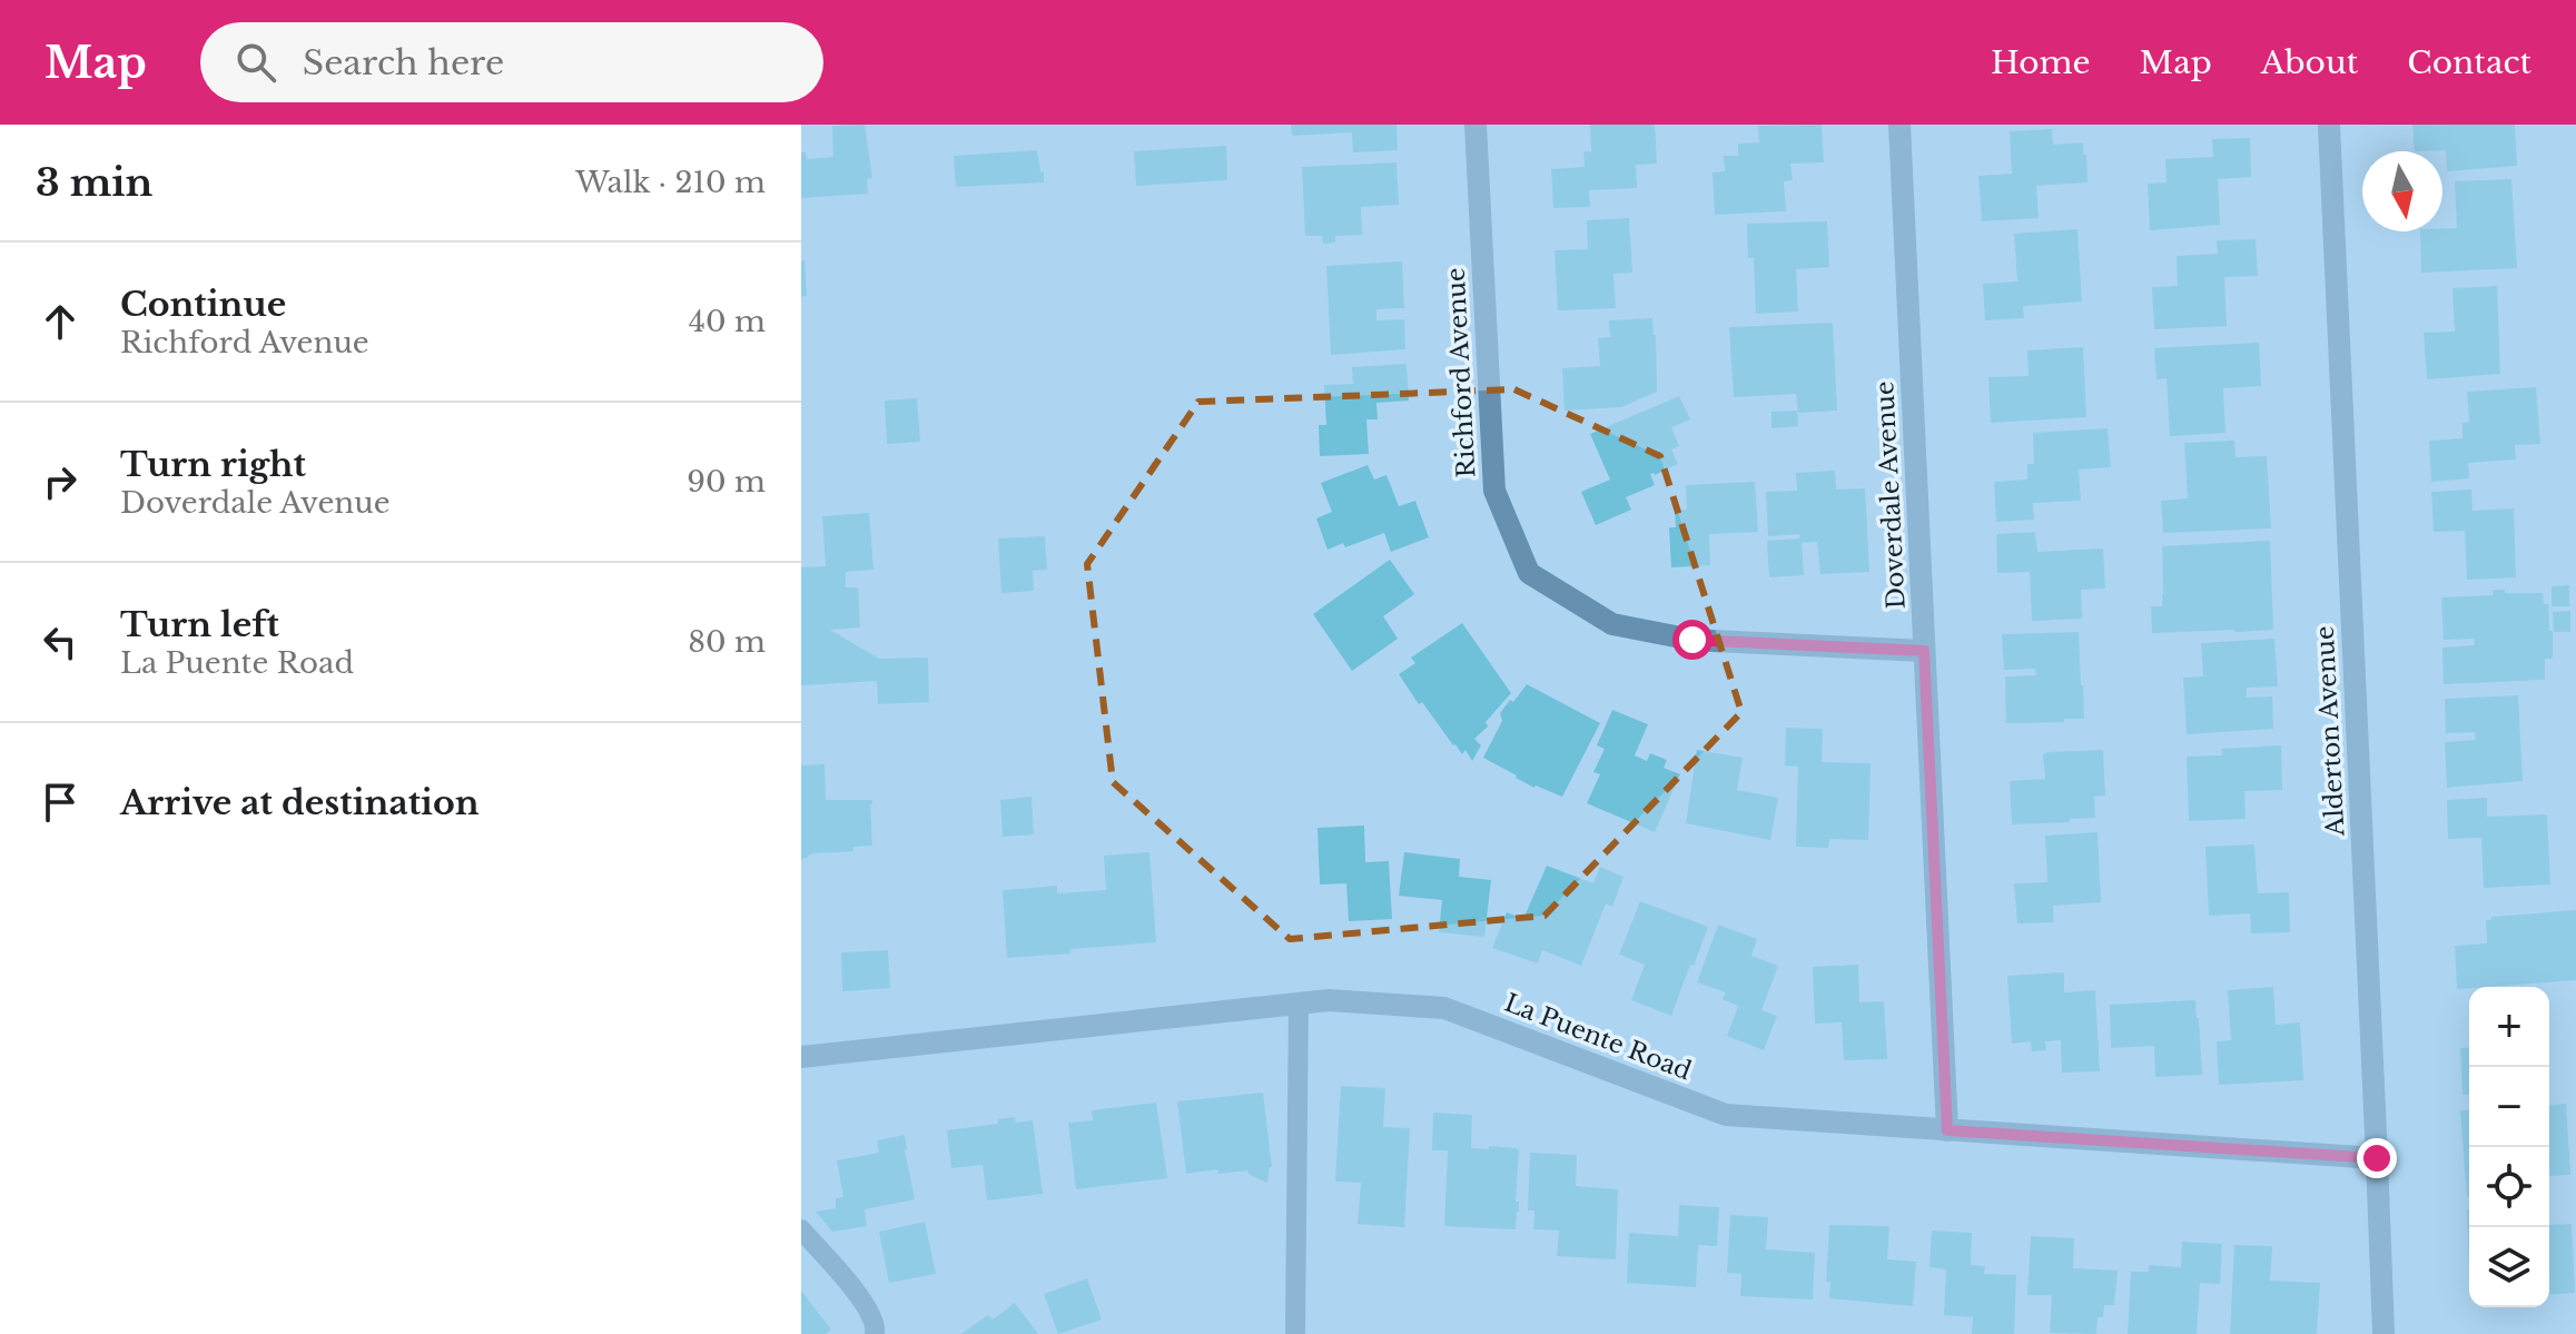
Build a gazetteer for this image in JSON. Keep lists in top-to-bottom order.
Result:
{
  "streets": {
    "street": [
      "Richford Avenue",
      "Doverdale Avenue",
      "Alderton Avenue",
      "La Puente Road"
    ]
  },
  "crossings": [
    ["Richford Avenue", "Doverdale Avenue"],
    ["Doverdale Avenue", "La Puente Road"],
    ["Alderton Avenue", "La Puente Road"]
  ],
  "north": "bottom",
  "page": {
    "header": "Map",
    "search": "Search here",
    "nav": [
      "Home",
      "Map",
      "About",
      "Contact"
    ],
    "heading": ["3 min", "Walk · 210 m"],
    "list": [
      ["Continue", "Richford Avenue", "40 m"],
      ["Turn right", "Doverdale Avenue", "90 m"],
      ["Turn left", "La Puente Road", "80 m"],
      "Arrive at destination"
    ],
    "map_buttons": ["+", "−"]
  }
}
